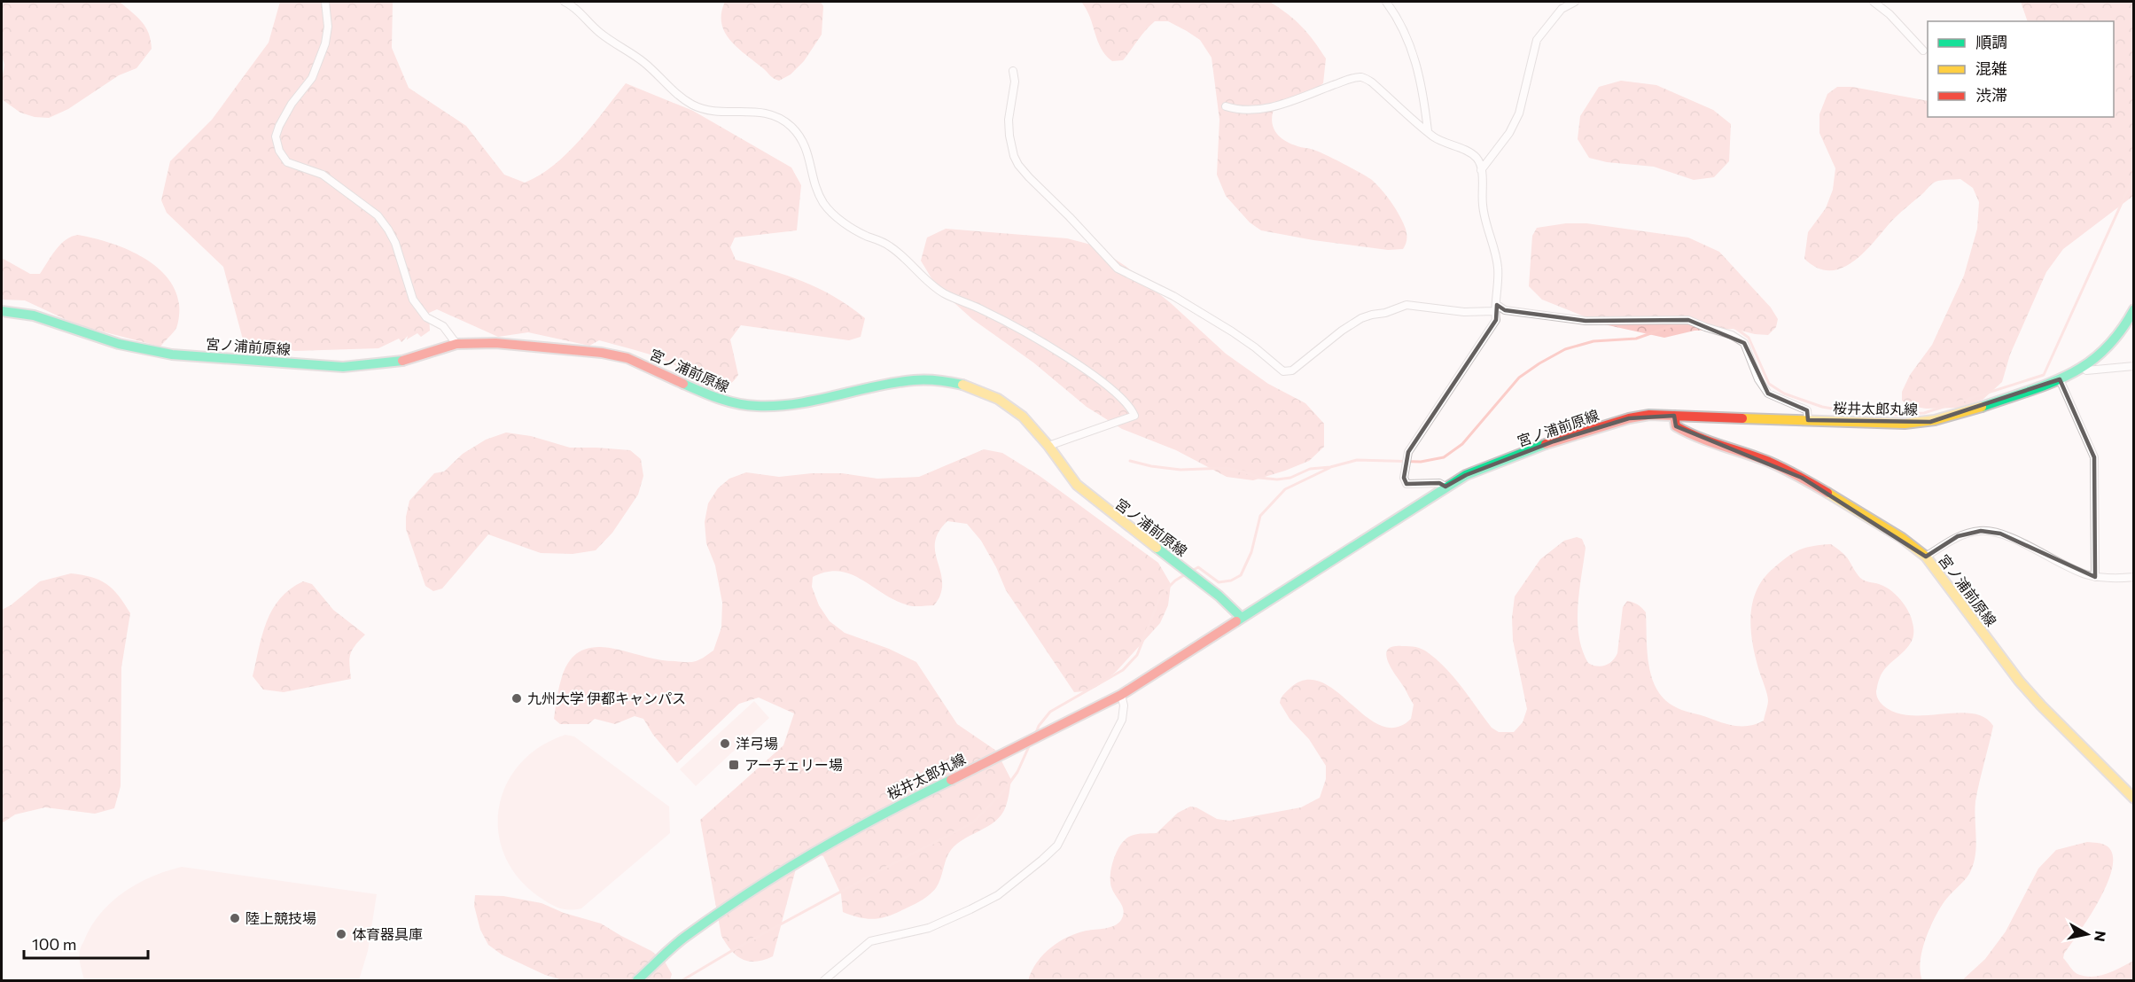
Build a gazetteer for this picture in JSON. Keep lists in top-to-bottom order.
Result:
{
  "streets": {
    "main road": ["宮ノ浦前原線", "桜井太郎丸線"]
  },
  "crossings": [
    ["宮ノ浦前原線", "桜井太郎丸線"]
  ],
  "places": {
    "other": [
      "九州大学 伊都キャンパス",
      "洋弓場",
      "陸上競技場",
      "体育器具庫"
    ],
    "transit": ["アーチェリー場"]
  },
  "legend": ["順調", "混雑", "渋滞"],
  "scale_bar": "100 m",
  "north": "right"
}
